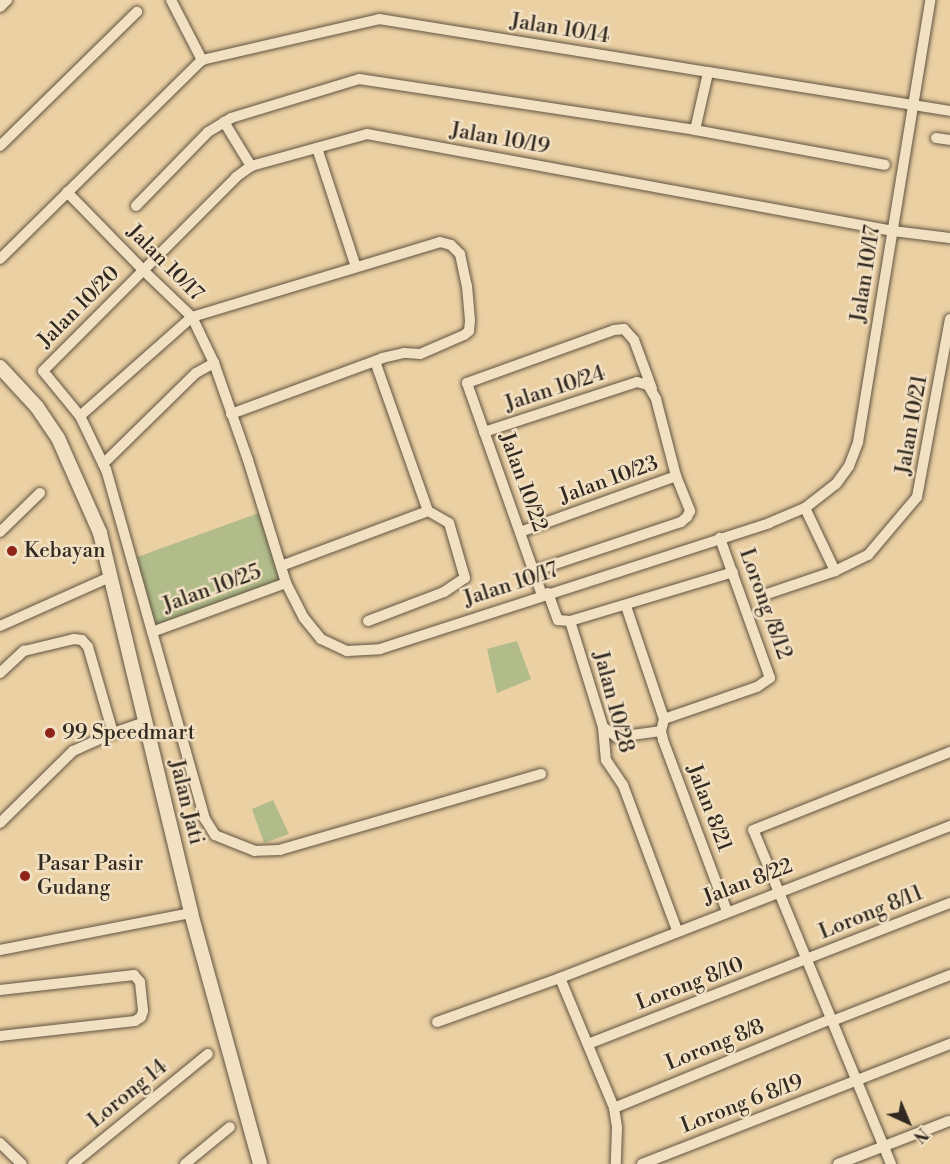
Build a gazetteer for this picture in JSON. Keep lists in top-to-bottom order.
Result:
{
  "streets": {
    "street": [
      "Jalan 10/14",
      "Jalan 10/19",
      "Jalan 10/17",
      "Jalan 10/20",
      "Jalan 10/24",
      "Jalan 10/21",
      "Jalan 10/23",
      "Jalan 10/22",
      "Jalan 10/25",
      "Lorong /8/12",
      "Jalan 10/28",
      "Jalan Jati",
      "Jalan 8/21",
      "Jalan 8/22",
      "Lorong 8/11",
      "Lorong 8/10",
      "Lorong 8/8",
      "Lorong 14",
      "Lorong 6 8/19"
    ]
  },
  "crossings": [
    ["Jalan 10/14", "Jalan 10/17"],
    ["Jalan 10/19", "Jalan 10/17"],
    ["Jalan 10/19", "Jalan 10/20"],
    ["Jalan 10/17", "Jalan 10/20"],
    ["Jalan 10/17", "Jalan 10/22"],
    ["Jalan 10/17", "Jalan 10/25"],
    ["Jalan 10/17", "Lorong /8/12"],
    ["Jalan 10/17", "Jalan 10/28"],
    ["Jalan 10/24", "Jalan 10/22"],
    ["Jalan 10/23", "Jalan 10/22"],
    ["Jalan 10/22", "Jalan 10/28"],
    ["Jalan 10/28", "Jalan 8/22"],
    ["Jalan 8/21", "Jalan 8/22"],
    ["Lorong 8/11", "Lorong 8/10"]
  ],
  "places": ["Kebayan", "99 Speedmart", "Pasar Pasir Gudang"],
  "north": "bottom right"
}
